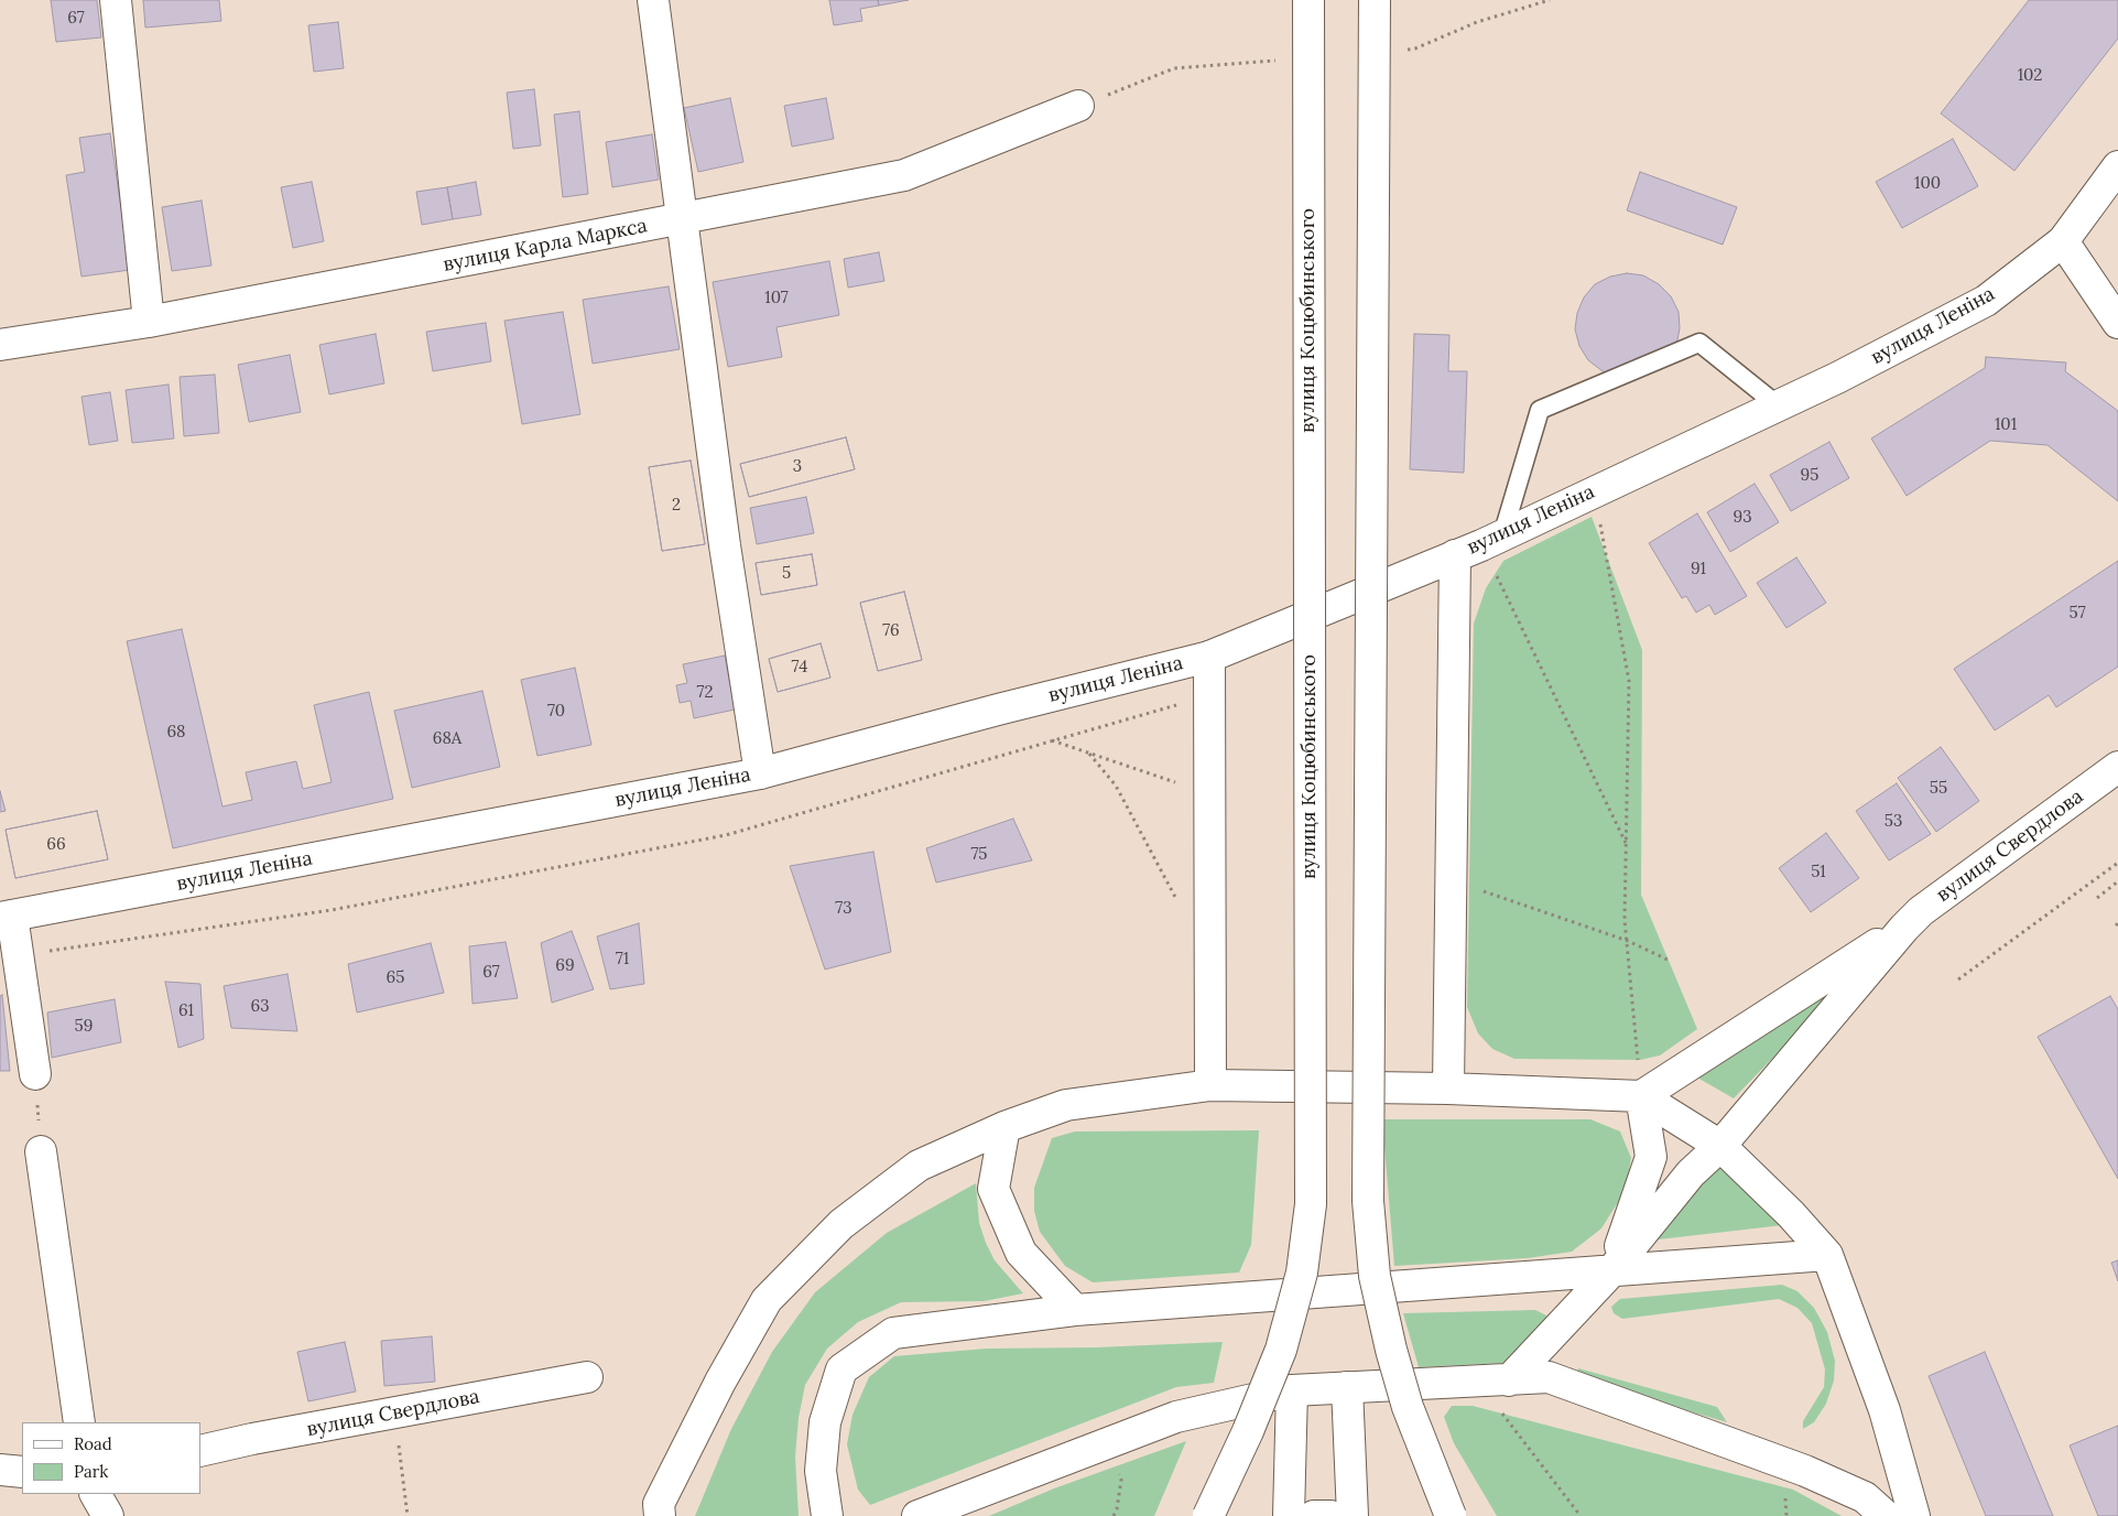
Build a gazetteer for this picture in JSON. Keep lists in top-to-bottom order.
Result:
{
  "streets": {
    "street": [
      "вулиця Карла Маркса",
      "вулиця Коцюбинського",
      "вулиця Леніна",
      "вулиця Свердлова"
    ]
  },
  "house_numbers": [
    "67",
    "102",
    "100",
    "107",
    "101",
    "3",
    "95",
    "2",
    "93",
    "91",
    "5",
    "57",
    "76",
    "74",
    "72",
    "70",
    "68",
    "68А",
    "55",
    "53",
    "66",
    "75",
    "51",
    "73",
    "71",
    "69",
    "67",
    "65",
    "63",
    "61",
    "59"
  ],
  "legend": ["Road", "Park"]
}
